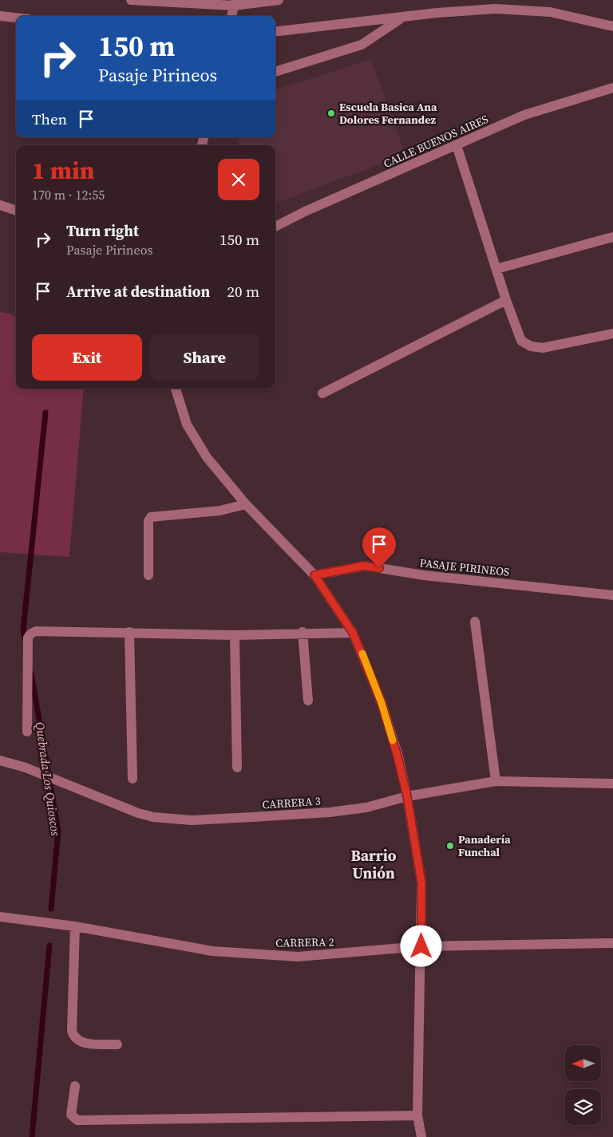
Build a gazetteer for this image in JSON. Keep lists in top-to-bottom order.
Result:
{
  "streets": {
    "street": [
      "CALLE BUENOS AIRES",
      "PASAJE PIRINEOS",
      "CARRERA 3",
      "CARRERA 2"
    ]
  },
  "districts": ["Barrio Unión"],
  "water": ["Quebrada Los Quioscos"],
  "places": ["Escuela Basica Ana Dolores Fernandez", "Panadería Funchal"],
  "north": "left",
  "page": {
    "turn": ["150 m", "Pasaje Pirineos"],
    "then": "Then",
    "heading": ["1 min", "170 m · 12:55"],
    "list": [
      {
        "name": "Turn right",
        "note": "Pasaje Pirineos",
        "value": "150 m"
      },
      {
        "name": "Arrive at destination",
        "value": "20 m"
      }
    ],
    "buttons": ["Exit", "Share"]
  }
}
